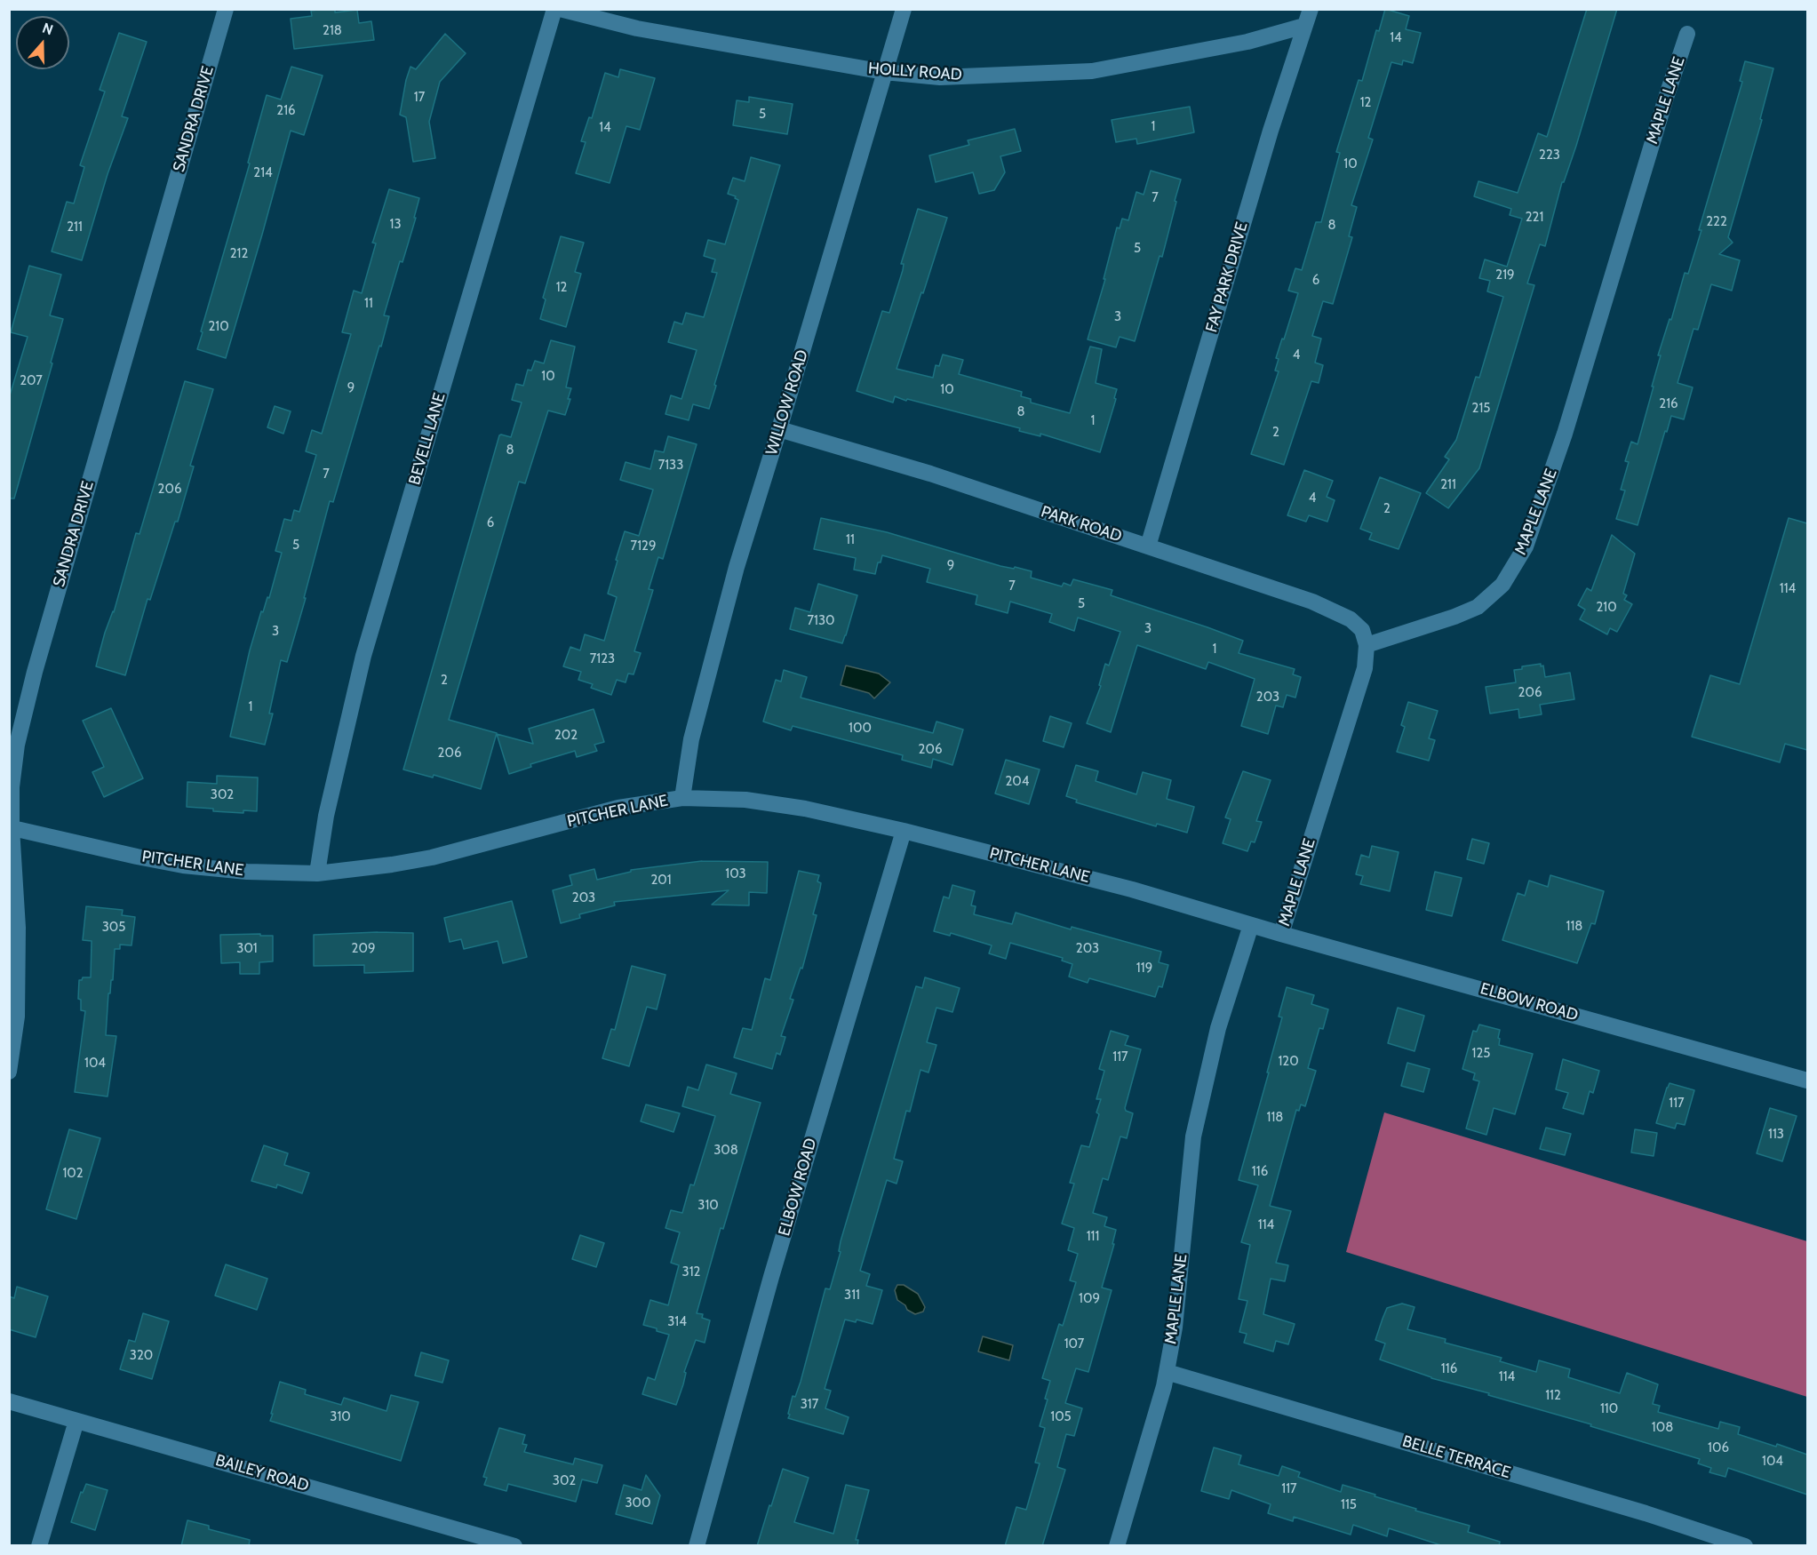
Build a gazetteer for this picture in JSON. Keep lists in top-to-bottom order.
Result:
{
  "streets": {
    "street": [
      "HOLLY ROAD",
      "MAPLE LANE",
      "SANDRA DRIVE",
      "FAY PARK DRIVE",
      "WILLOW ROAD",
      "BEVELL LANE",
      "PARK ROAD",
      "PITCHER LANE",
      "ELBOW ROAD",
      "BELLE TERRACE",
      "BAILEY ROAD"
    ]
  },
  "crossings": [
    ["HOLLY ROAD", "FAY PARK DRIVE"],
    ["HOLLY ROAD", "WILLOW ROAD"],
    ["MAPLE LANE", "PARK ROAD"],
    ["MAPLE LANE", "PITCHER LANE"],
    ["MAPLE LANE", "ELBOW ROAD"],
    ["MAPLE LANE", "BELLE TERRACE"],
    ["SANDRA DRIVE", "PITCHER LANE"],
    ["FAY PARK DRIVE", "PARK ROAD"],
    ["WILLOW ROAD", "PARK ROAD"],
    ["WILLOW ROAD", "PITCHER LANE"],
    ["BEVELL LANE", "PITCHER LANE"],
    ["PITCHER LANE", "ELBOW ROAD"]
  ],
  "house_numbers": [
    "218",
    "14",
    "17",
    "12",
    "216",
    "5",
    "1",
    "14",
    "223",
    "10",
    "214",
    "7",
    "221",
    "222",
    "13",
    "8",
    "211",
    "5",
    "212",
    "219",
    "6",
    "12",
    "11",
    "3",
    "210",
    "4",
    "10",
    "207",
    "9",
    "10",
    "216",
    "215",
    "8",
    "1",
    "2",
    "8",
    "7133",
    "7",
    "211",
    "206",
    "4",
    "2",
    "6",
    "11",
    "5",
    "7129",
    "9",
    "7",
    "114",
    "5",
    "210",
    "7130",
    "3",
    "3",
    "1",
    "7123",
    "2",
    "206",
    "203",
    "1",
    "100",
    "202",
    "206",
    "206",
    "204",
    "302",
    "103",
    "201",
    "203",
    "118",
    "305",
    "301",
    "209",
    "203",
    "119",
    "125",
    "117",
    "120",
    "104",
    "117",
    "118",
    "113",
    "308",
    "116",
    "102",
    "310",
    "114",
    "111",
    "312",
    "311",
    "109",
    "314",
    "107",
    "320",
    "116",
    "114",
    "112",
    "317",
    "110",
    "310",
    "105",
    "108",
    "106",
    "104",
    "302",
    "117",
    "300",
    "115"
  ],
  "north": "top"
}
